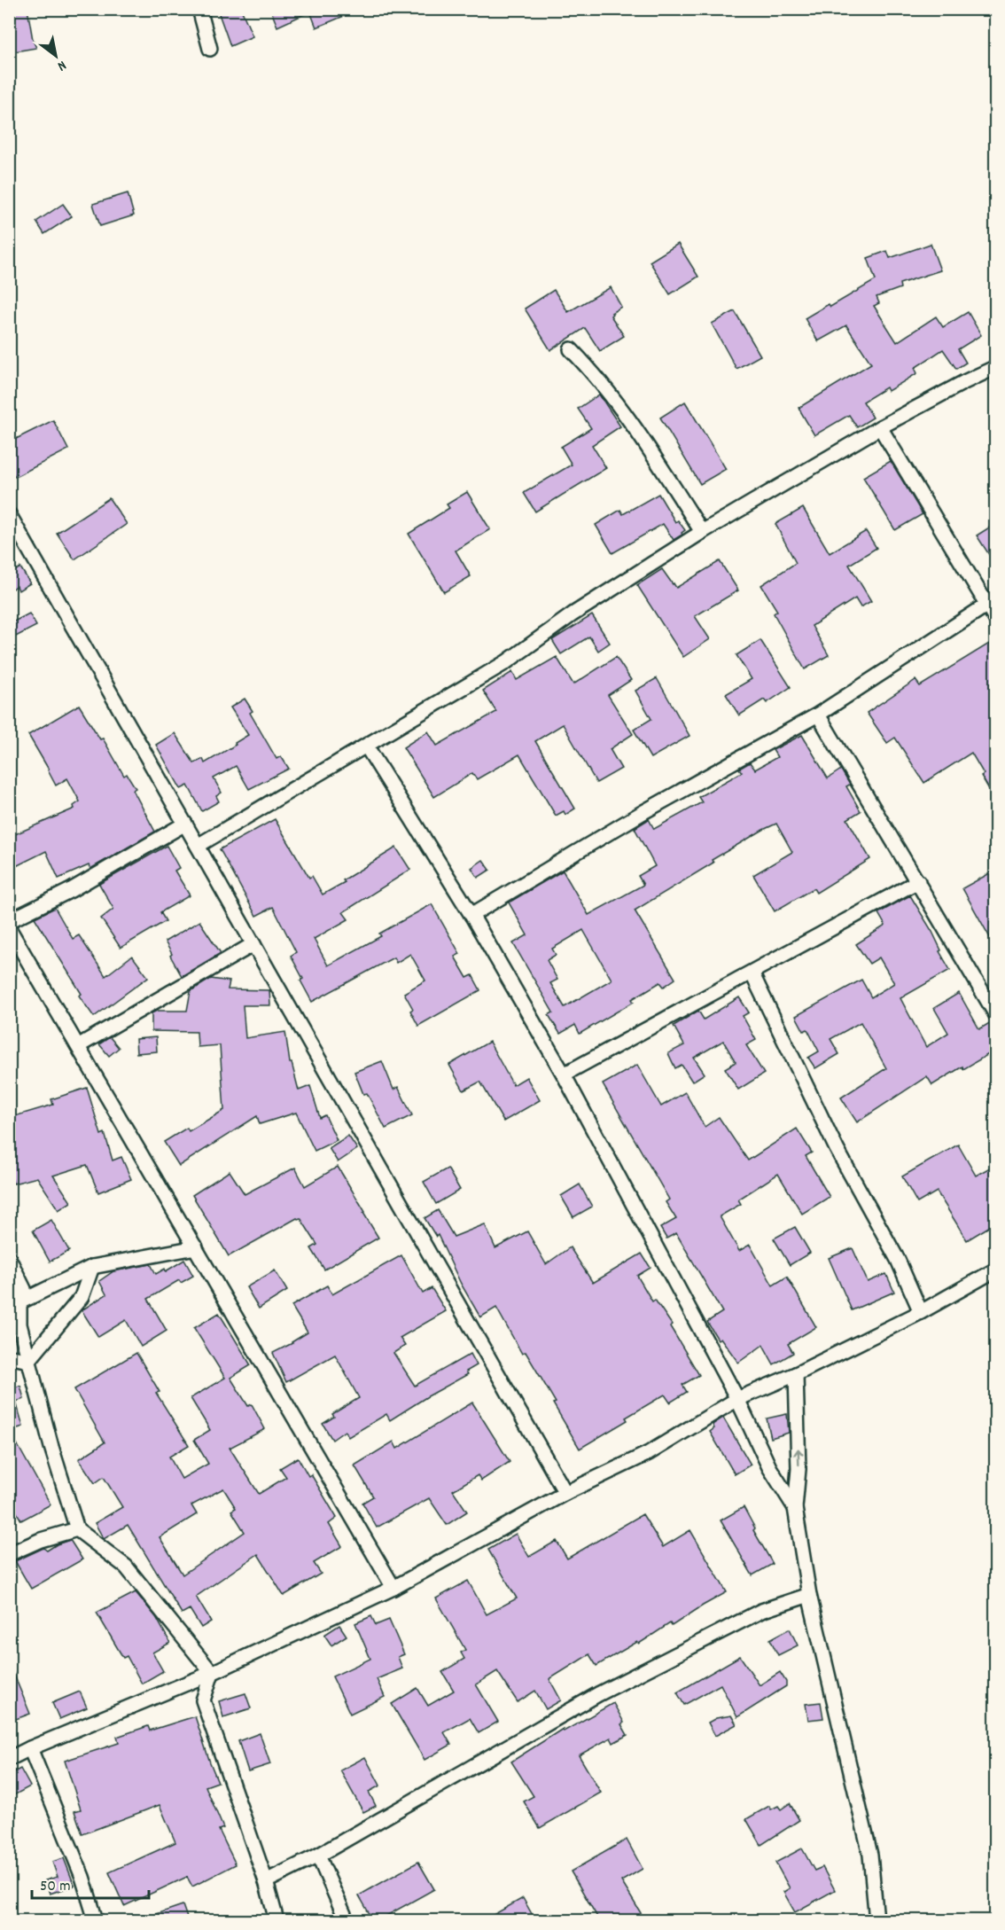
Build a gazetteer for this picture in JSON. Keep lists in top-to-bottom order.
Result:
{
  "scale_bar": "50 m",
  "north": "bottom right"
}
